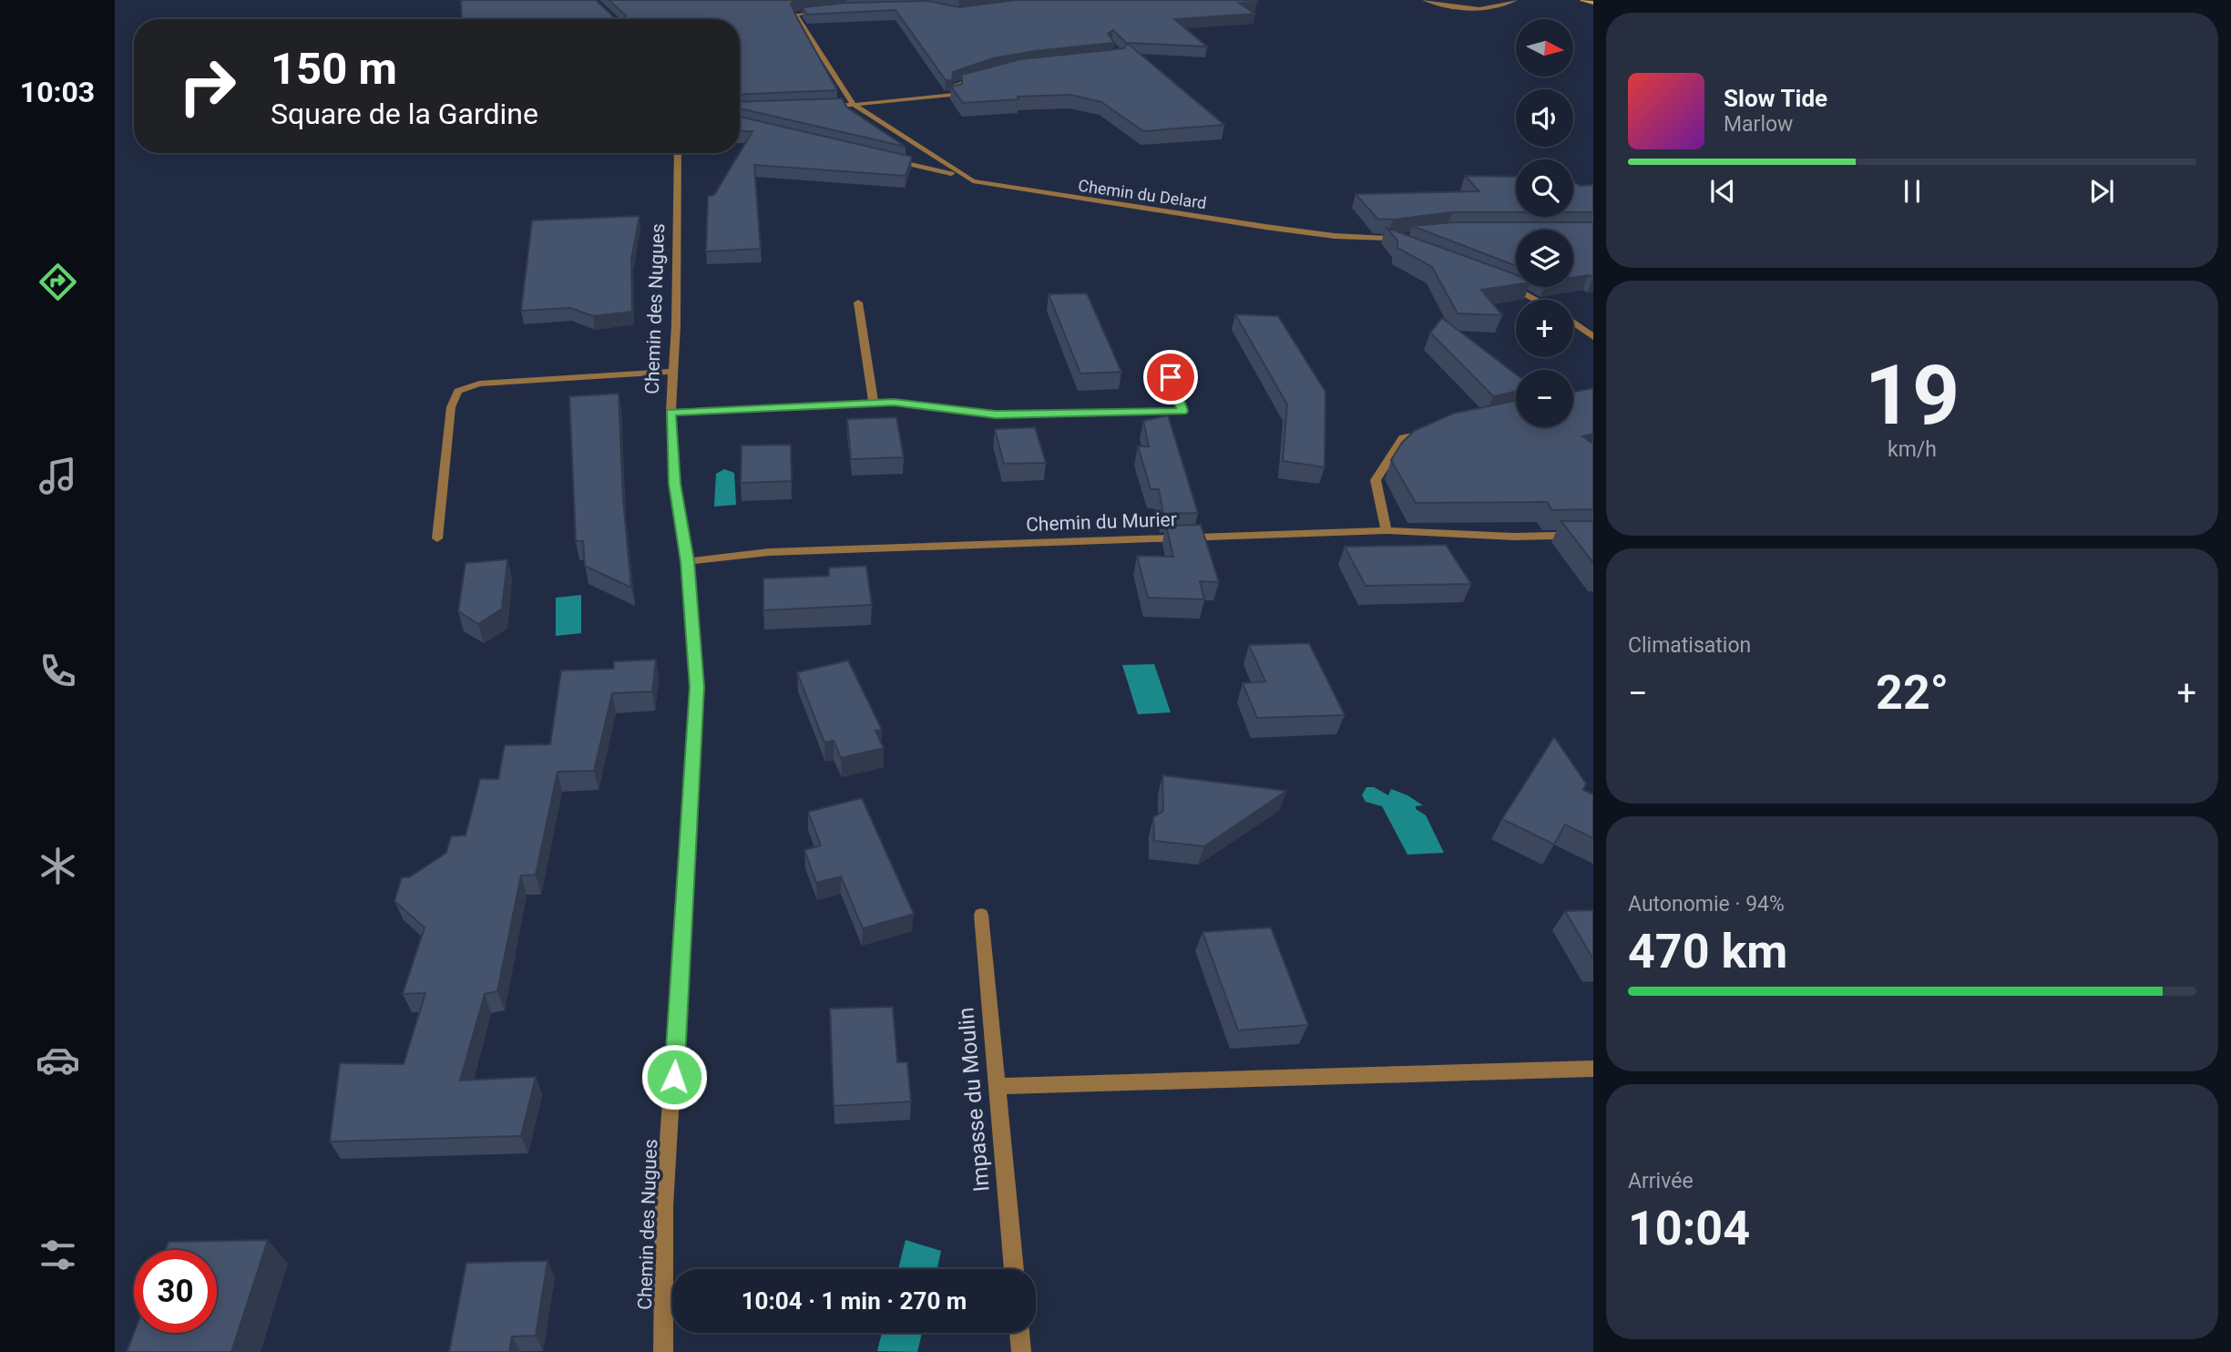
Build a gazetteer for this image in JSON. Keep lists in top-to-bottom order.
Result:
{
  "streets": {
    "street": [
      "Chemin du Delard",
      "Chemin des Nugues",
      "Chemin du Murier",
      "Impasse du Moulin"
    ]
  },
  "crossings": [
    ["Chemin des Nugues", "Chemin du Murier"]
  ],
  "north": "right",
  "page": {
    "tabs": "10:03",
    "map_buttons": ["+", "−"],
    "turn": ["150 m", "Square de la Gardine"],
    "song": ["Slow Tide", "Marlow"],
    "tile": [
      ["19", "km/h"],
      "Climatisation",
      ["Autonomie · 94%", "470 km"],
      ["Arrivée", "10:04"]
    ],
    "heat": ["−", "22°", "+"],
    "limit": "30",
    "trip": "10:04 · 1 min · 270 m"
  }
}
